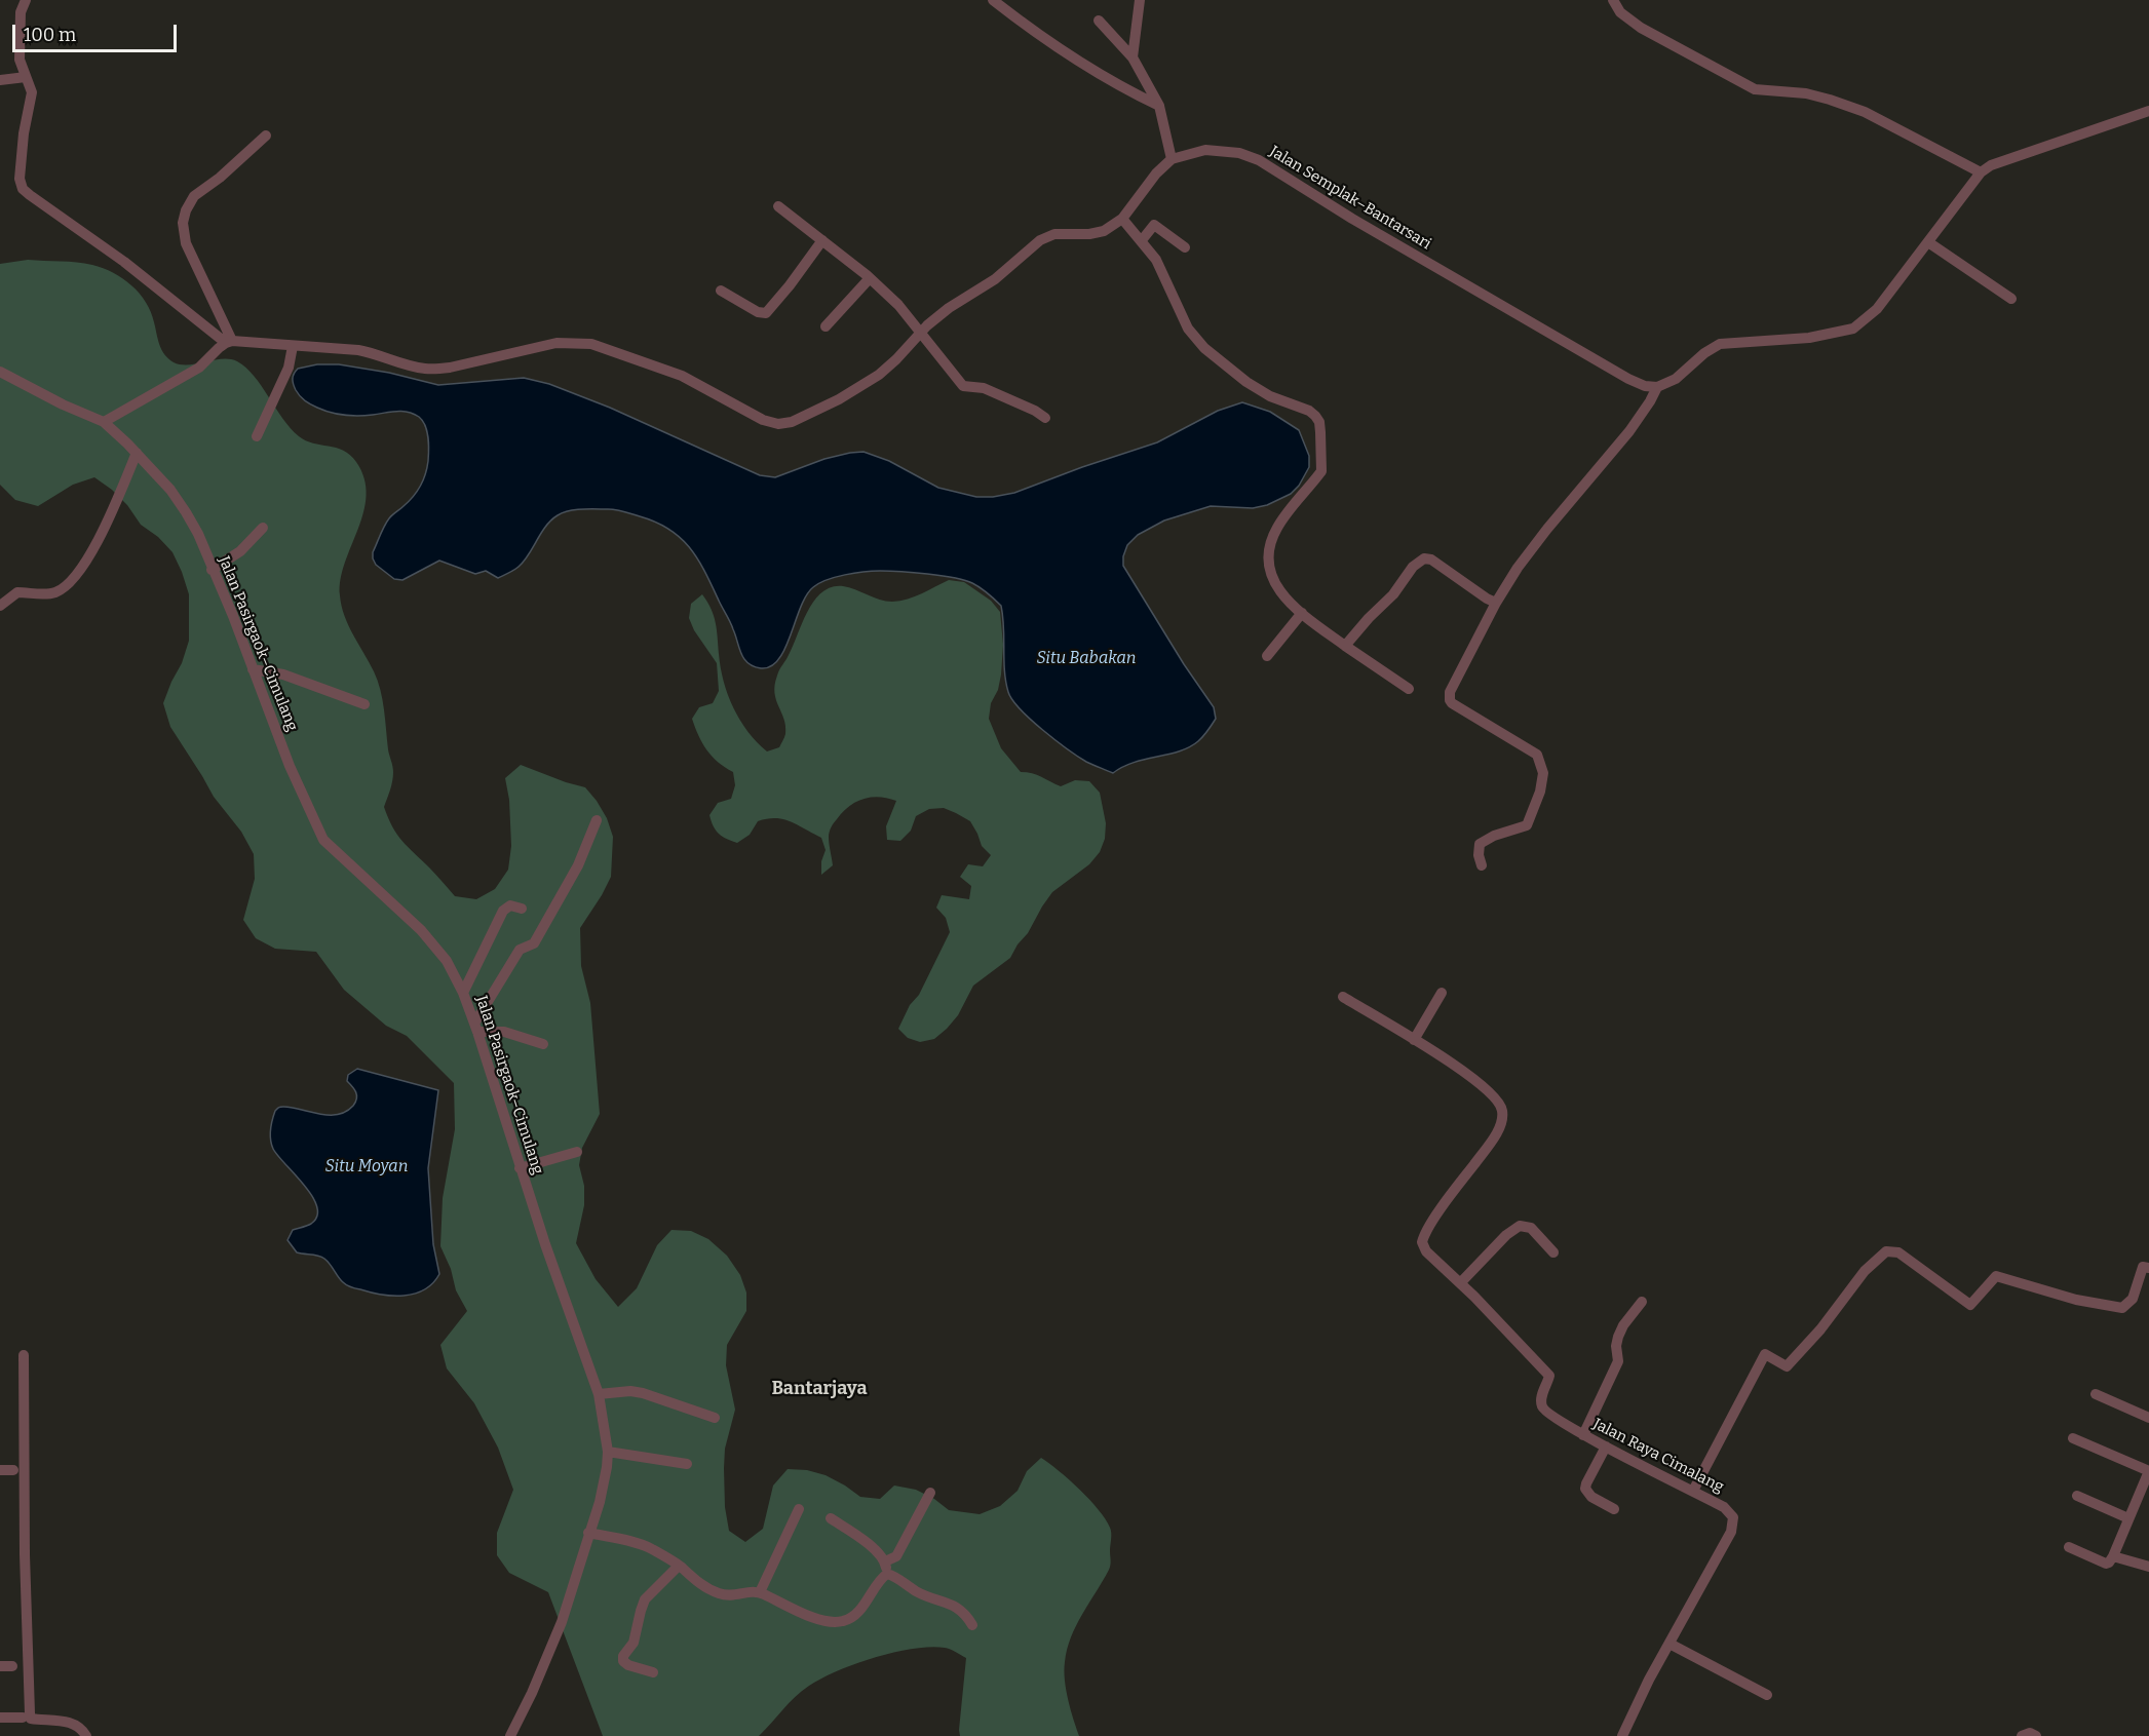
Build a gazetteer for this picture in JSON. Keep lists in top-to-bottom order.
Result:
{
  "streets": {
    "street": ["Jalan Semplak–Bantarsari", "Jalan Pasirgaok–Cimulang", "Jalan Raya Cimalang"]
  },
  "districts": ["Bantarjaya"],
  "water": ["Situ Babakan", "Situ Moyan"],
  "scale_bar": "100 m"
}
